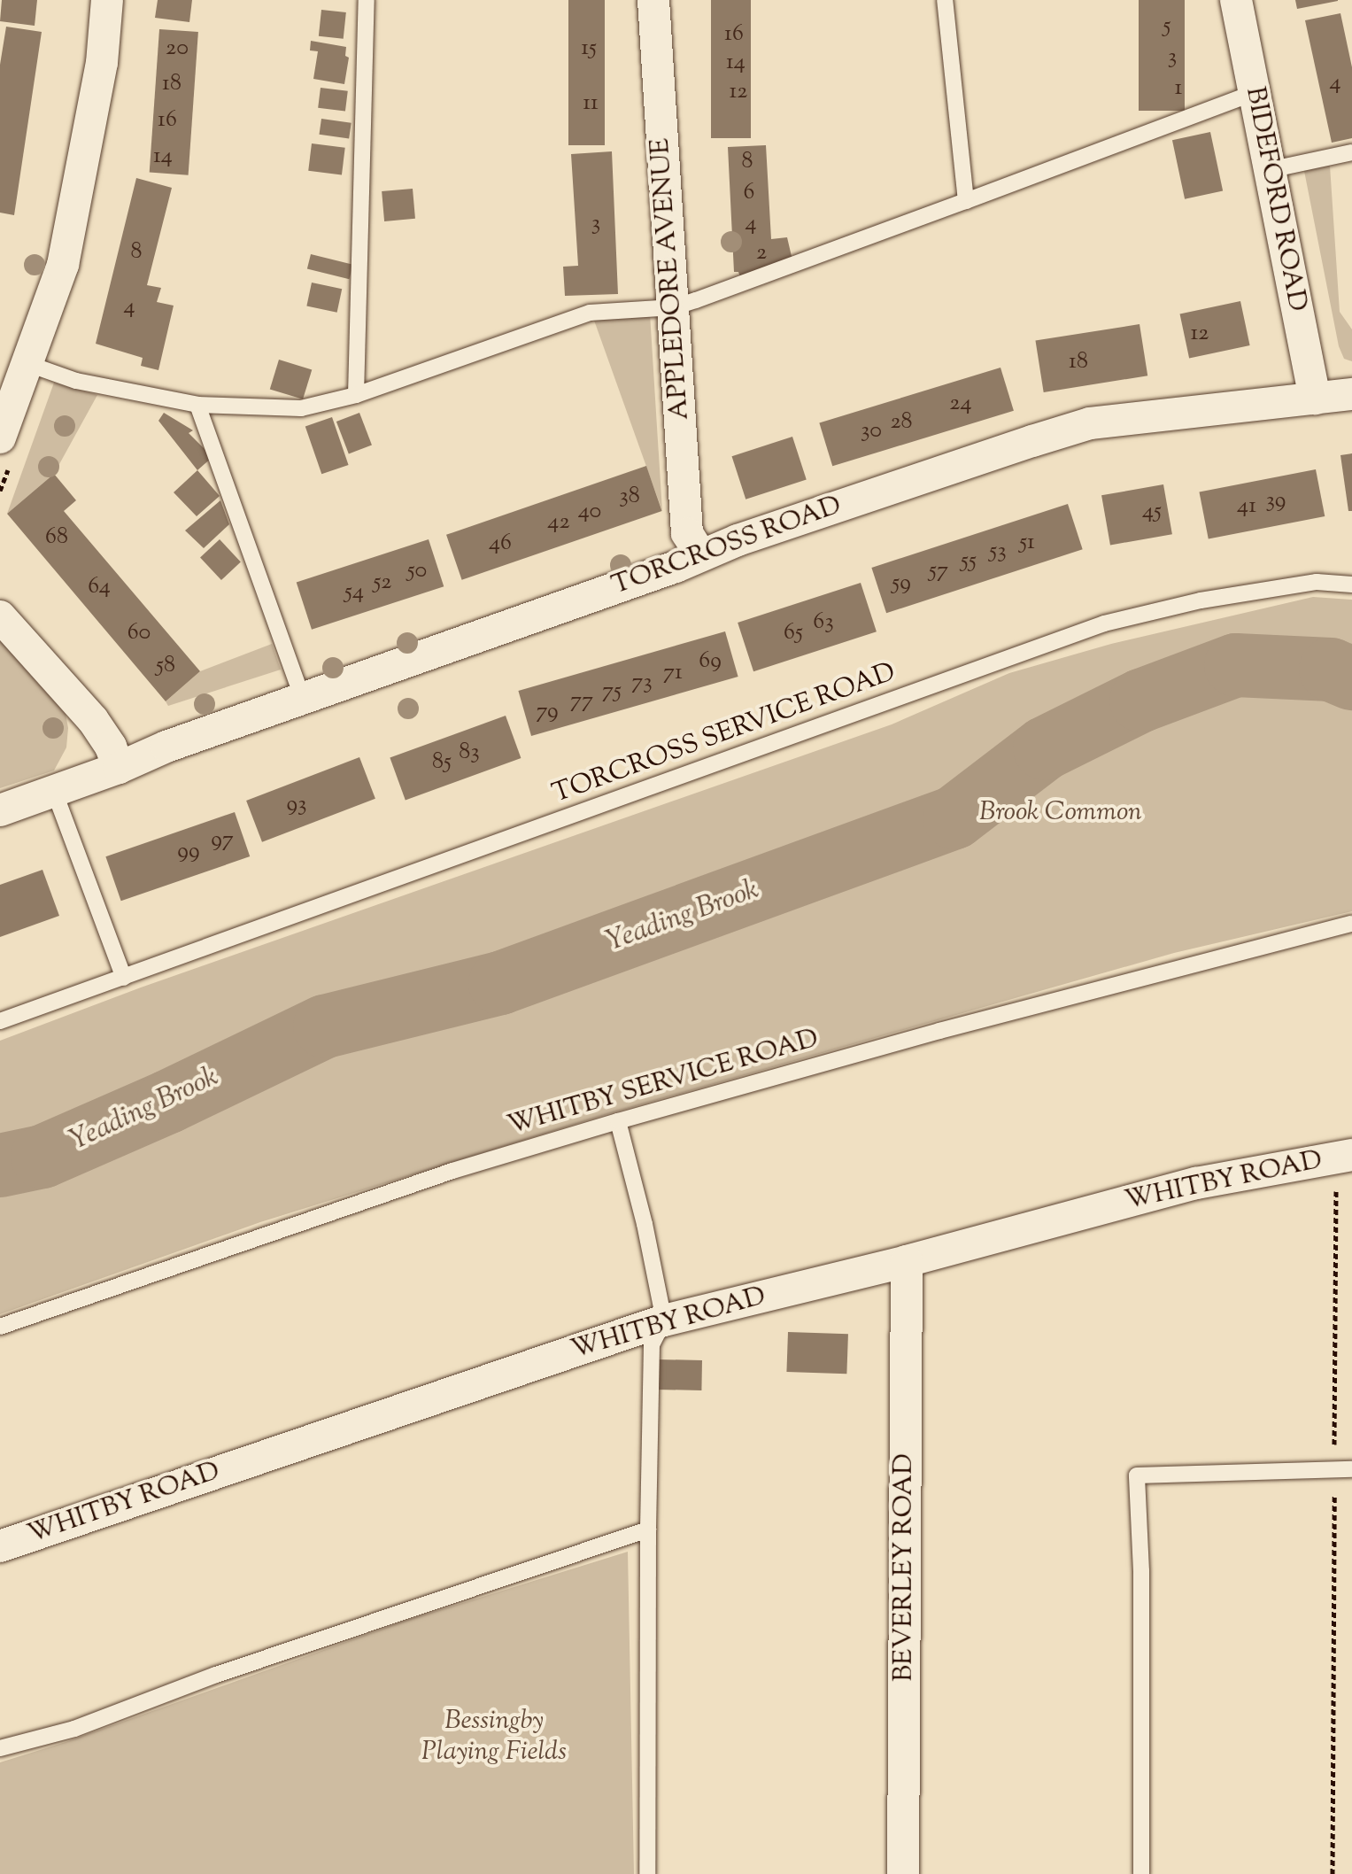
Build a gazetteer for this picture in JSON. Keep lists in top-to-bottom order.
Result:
{
  "streets": {
    "street": [
      "BIDEFORD ROAD",
      "APPLEDORE AVENUE",
      "TORCROSS ROAD",
      "WHITBY ROAD",
      "BEVERLEY ROAD"
    ],
    "lane": ["TORCROSS SERVICE ROAD", "WHITBY SERVICE ROAD"]
  },
  "crossings": [
    ["BIDEFORD ROAD", "TORCROSS ROAD"],
    ["APPLEDORE AVENUE", "TORCROSS ROAD"],
    ["WHITBY ROAD", "BEVERLEY ROAD"]
  ],
  "water": ["Yeading Brook"],
  "parks": ["Brook Common", "Bessingby Playing Fields"],
  "house_numbers": [
    "5",
    "16",
    "20",
    "15",
    "3",
    "14",
    "4",
    "18",
    "1",
    "12",
    "11",
    "16",
    "14",
    "8",
    "6",
    "3",
    "4",
    "8",
    "2",
    "4",
    "12",
    "18",
    "24",
    "28",
    "30",
    "38",
    "39",
    "41",
    "40",
    "45",
    "42",
    "68",
    "51",
    "46",
    "53",
    "55",
    "50",
    "57",
    "52",
    "59",
    "64",
    "54",
    "63",
    "60",
    "65",
    "69",
    "58",
    "71",
    "73",
    "75",
    "77",
    "79",
    "83",
    "85",
    "93",
    "97",
    "99"
  ]
}
